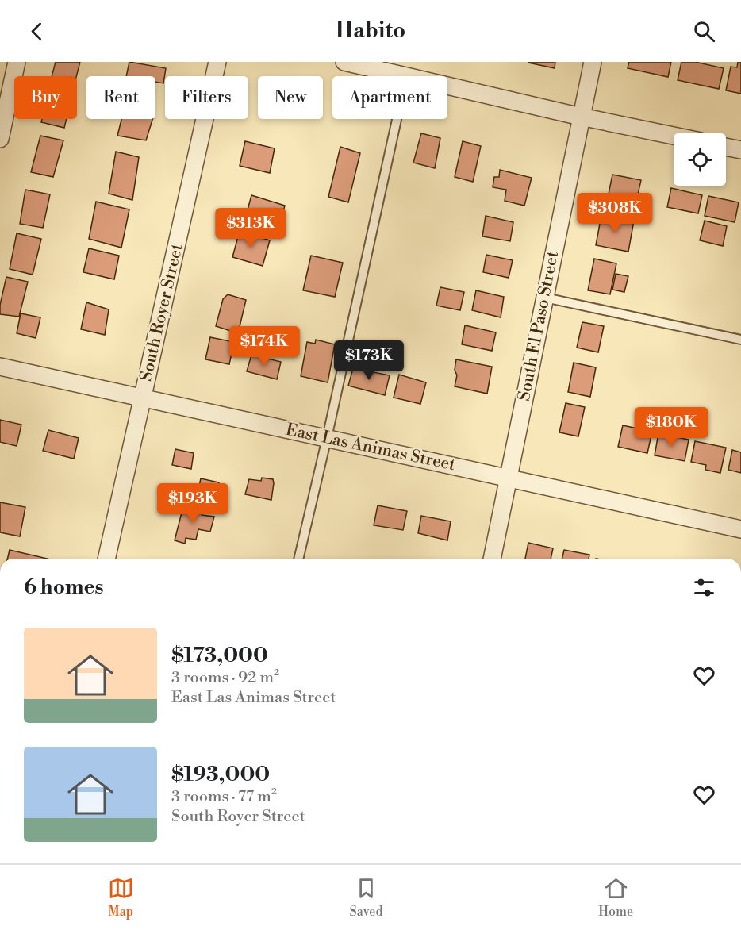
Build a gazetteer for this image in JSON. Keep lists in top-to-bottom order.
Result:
{
  "streets": {
    "street": ["South Royer Street", "South El Paso Street", "East Las Animas Street"]
  },
  "crossings": [
    ["South Royer Street", "East Las Animas Street"],
    ["South El Paso Street", "East Las Animas Street"]
  ],
  "page": {
    "header": "Habito",
    "chip": [
      "Buy",
      "Rent",
      "Filters",
      "New",
      "Apartment"
    ],
    "price": [
      "$308K",
      "$313K",
      "$174K",
      "$173K",
      "$180K",
      "$193K"
    ],
    "heading": "6 homes",
    "list": [
      {
        "name": "$173,000",
        "note": "3 rooms · 92 m² · East Las Animas Street"
      },
      {
        "name": "$193,000",
        "note": "3 rooms · 77 m² · South Royer Street"
      }
    ],
    "tabs": ["Map", "Saved", "Home"]
  }
}
